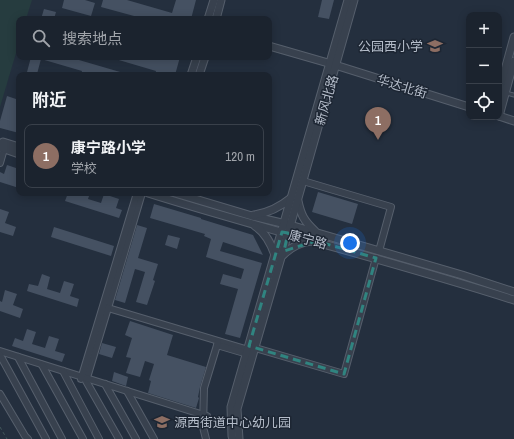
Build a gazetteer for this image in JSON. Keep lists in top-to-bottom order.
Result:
{
  "streets": {
    "street": ["华达北街", "新风北路", "康宁路"]
  },
  "crossings": [
    ["华达北街", "新风北路"],
    ["新风北路", "康宁路"]
  ],
  "places": {
    "school or university": ["公园西小学", "源西街道中心幼儿园"]
  },
  "page": {
    "map_buttons": ["+", "−"],
    "search": "搜索地点",
    "heading": "附近",
    "pins": "1",
    "list": [
      {
        "mark": "1",
        "name": "康宁路小学",
        "note": "学校",
        "value": "120 m"
      }
    ]
  }
}
